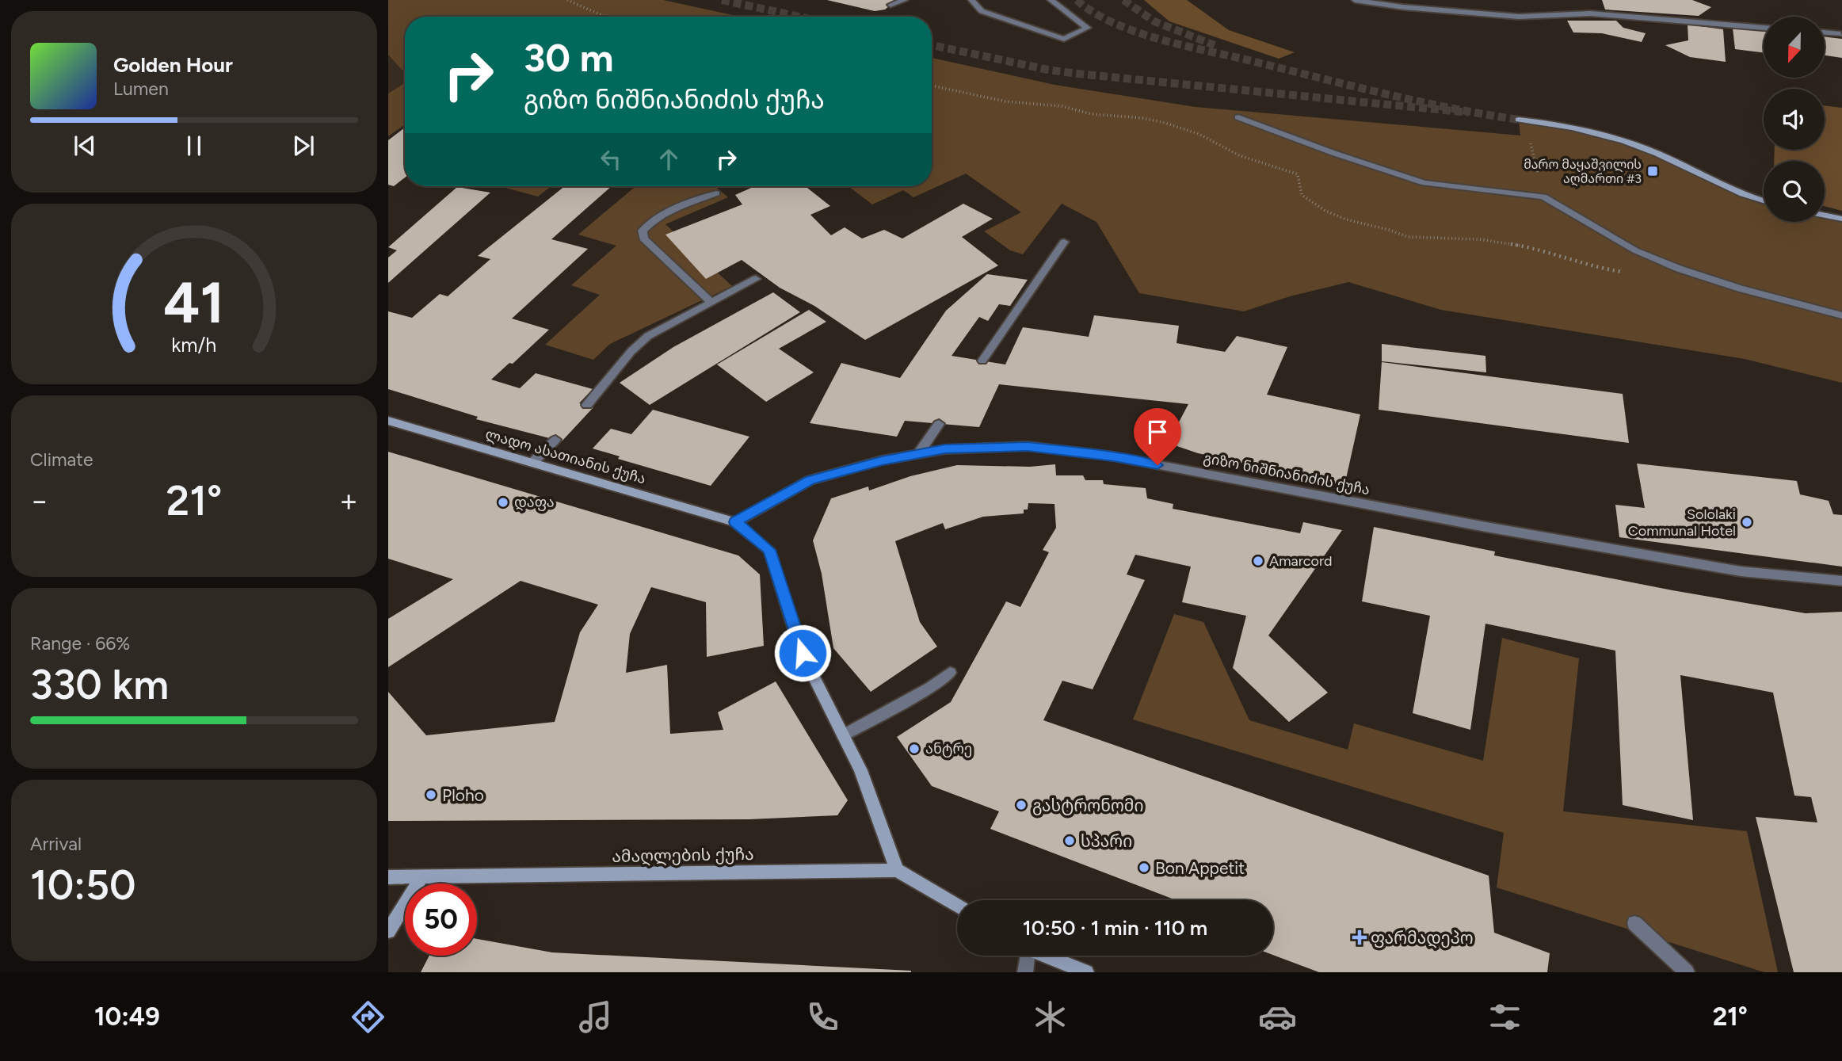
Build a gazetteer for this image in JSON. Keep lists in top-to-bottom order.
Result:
{
  "streets": {
    "main road": ["ლადო ასათიანის ქუჩა", "ამაღლების ქუჩა"],
    "street": ["გიზო ნიშნიანიძის ქუჩა"]
  },
  "crossings": [
    ["ლადო ასათიანის ქუჩა", "გიზო ნიშნიანიძის ქუჩა"]
  ],
  "places": {
    "transit": ["მარო მაყაშვილის აღმართი #3"],
    "other": [
      "დაფა",
      "Sololaki Communal Hotel",
      "Amarcord",
      "ანტრე",
      "Ploho",
      "გასტრონომი",
      "სპარი",
      "Bon Appetit"
    ],
    "health": ["ფარმადეპო"]
  },
  "north": "bottom",
  "page": {
    "turn": ["30 m", "გიზო ნიშნიანიძის ქუჩა"],
    "song": ["Golden Hour", "Lumen"],
    "tile": [
      "Climate",
      ["Range · 66%", "330 km"],
      ["Arrival", "10:50"]
    ],
    "heat": ["−", "21°", "+"],
    "limit": "50",
    "trip": "10:50 · 1 min · 110 m",
    "tabs": ["10:49", "21°"],
    "gauge": ["41", "km/h"]
  }
}
